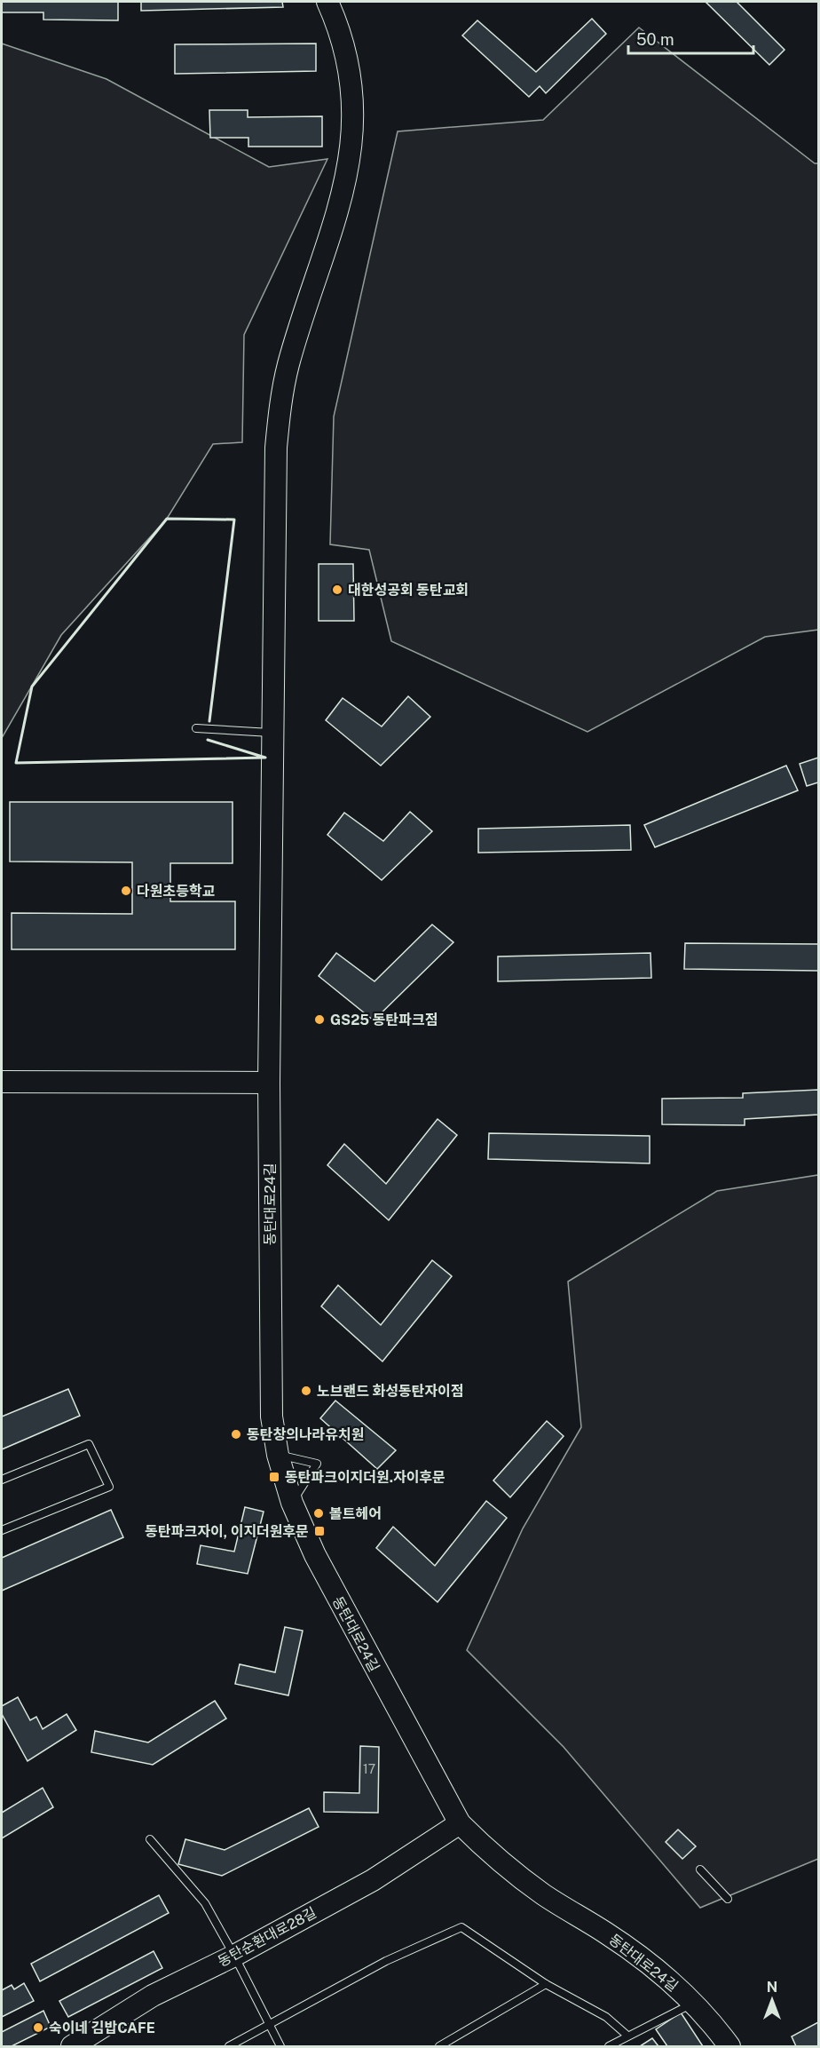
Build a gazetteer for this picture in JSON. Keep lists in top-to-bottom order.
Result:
{
  "streets": {
    "street": ["동탄대로24길", "동탄순환대로28길"]
  },
  "crossings": [
    ["동탄대로24길", "동탄순환대로28길"]
  ],
  "places": {
    "other": [
      "대한성공회 동탄교회",
      "다원초등학교",
      "GS25 동탄파크점",
      "노브랜드 화성동탄자이점",
      "동탄창의나라유치원",
      "볼트헤어",
      "숙이네 김밥CAFE"
    ],
    "transit": ["동탄파크이지더원.자이후문", "동탄파크자이, 이지더원후문"]
  },
  "house_numbers": ["17"],
  "scale_bar": "50 m",
  "north": "top"
}
